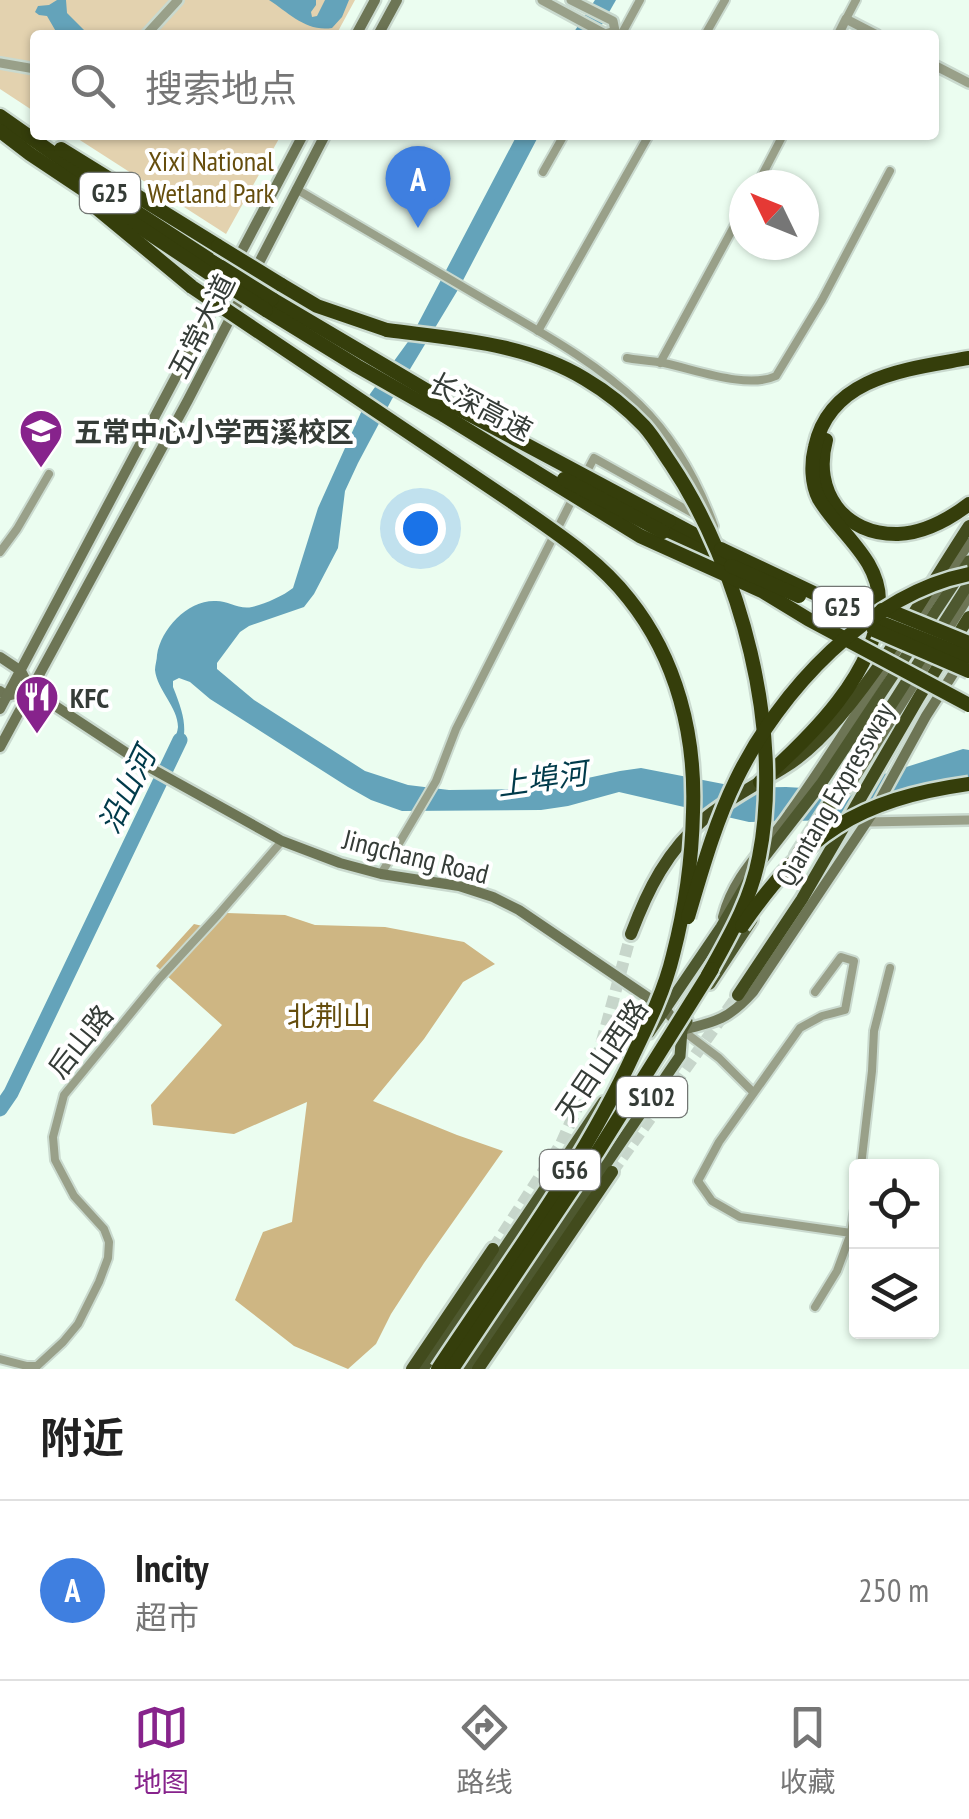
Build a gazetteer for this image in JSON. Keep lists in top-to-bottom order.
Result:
{
  "streets": {
    "highway": [
      "G25",
      "长深高速",
      "Qiantang Expressway",
      "G56"
    ],
    "main road": [
      "五常大道",
      "Jingchang Road",
      "天目山西路",
      "S102"
    ],
    "street": ["后山路"]
  },
  "crossings": [
    ["五常大道", "Jingchang Road"],
    ["Jingchang Road", "后山路"],
    ["Jingchang Road", "天目山西路"]
  ],
  "water": ["上埠河", "沿山河"],
  "parks": ["Xixi National Wetland Park", "北荆山"],
  "places": {
    "school or university": ["五常中心小学西溪校区"],
    "restaurant": ["KFC"]
  },
  "north": "top left",
  "page": {
    "search": "搜索地点",
    "pins": "A",
    "heading": "附近",
    "list": [
      {
        "mark": "A",
        "name": "Incity",
        "note": "超市",
        "value": "250 m"
      }
    ],
    "nav": ["地图", "路线", "收藏"]
  }
}
